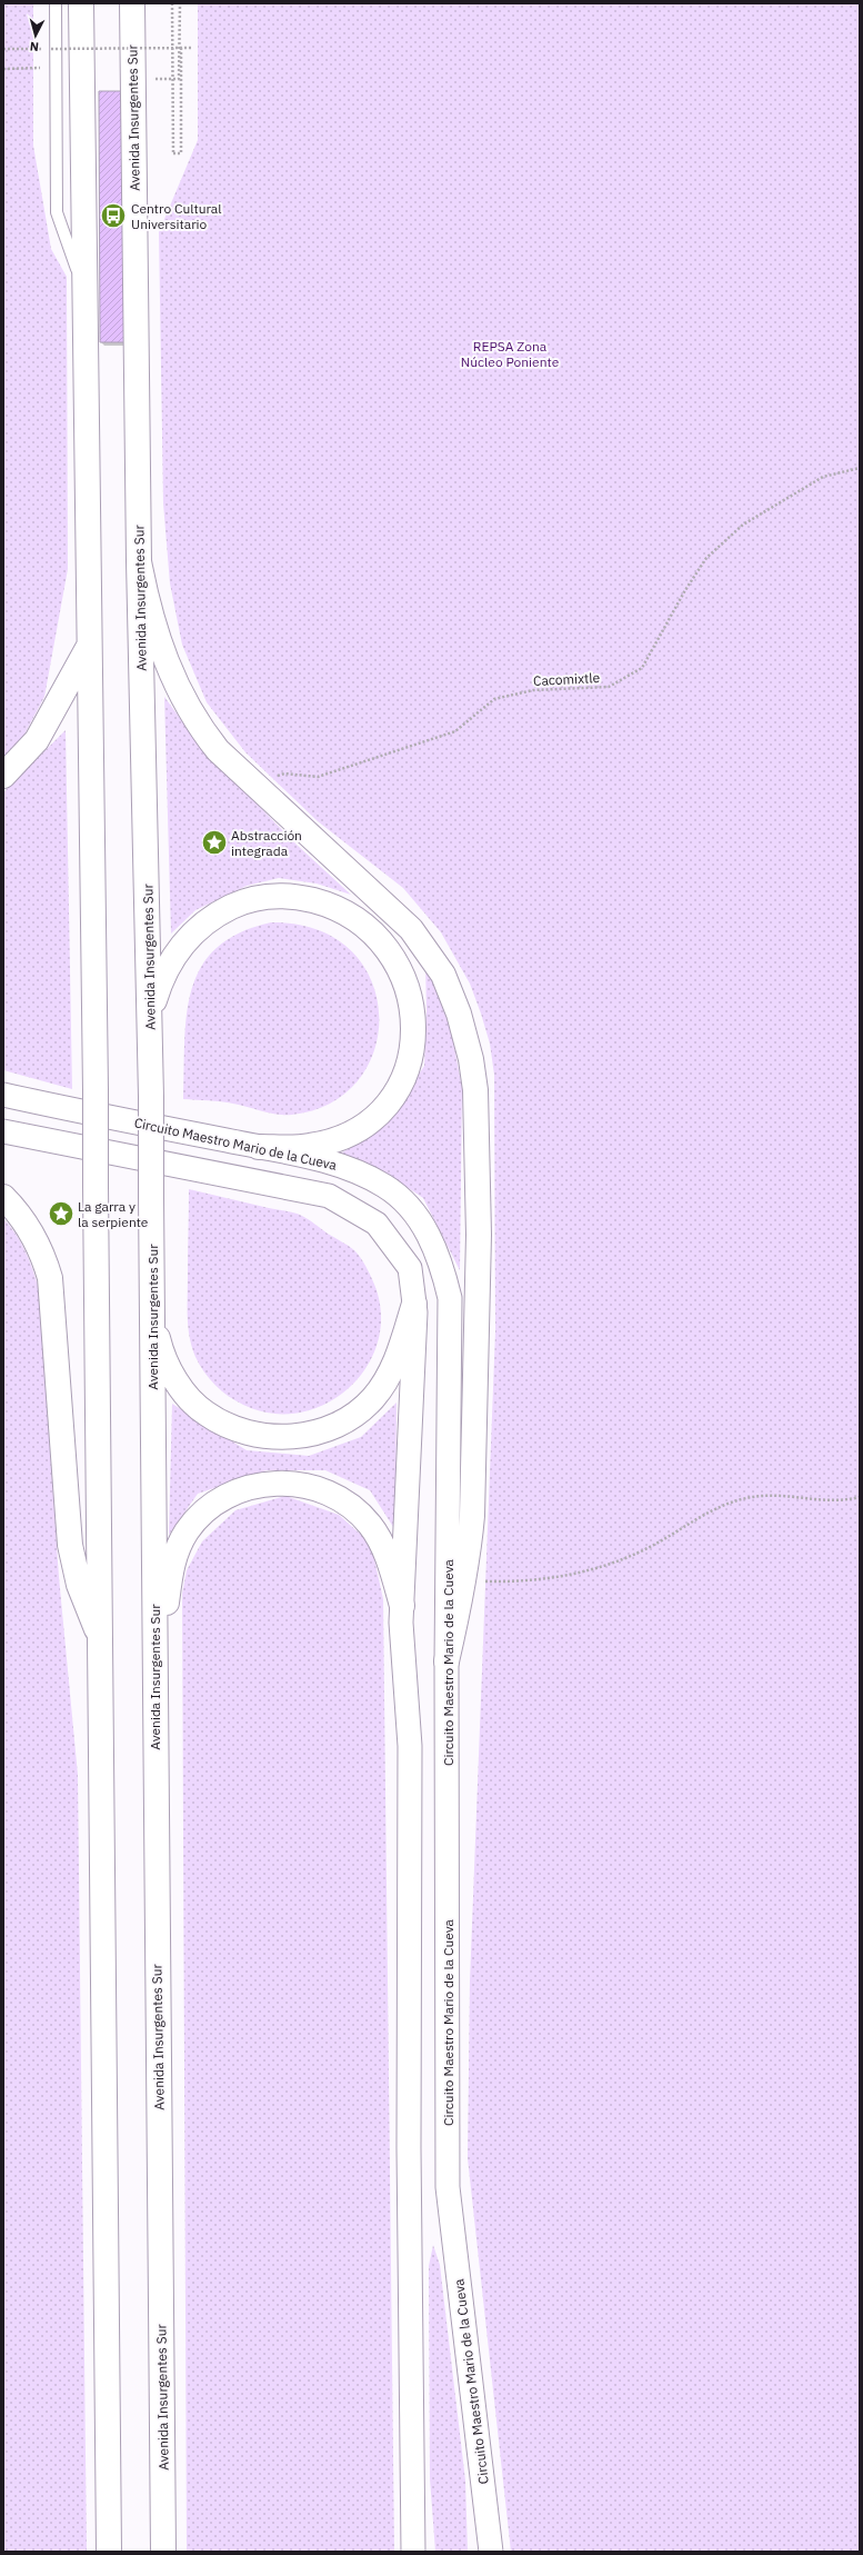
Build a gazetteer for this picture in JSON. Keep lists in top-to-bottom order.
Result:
{
  "streets": {
    "main road": ["Avenida Insurgentes Sur"],
    "street": ["Circuito Maestro Mario de la Cueva"],
    "path": ["Cacomixtle"]
  },
  "parks": ["REPSA Zona Núcleo Poniente"],
  "places": {
    "bus stop": ["Centro Cultural Universitario"],
    "place": ["Abstracción integrada", "La garra y la serpiente"]
  },
  "north": "bottom"
}
